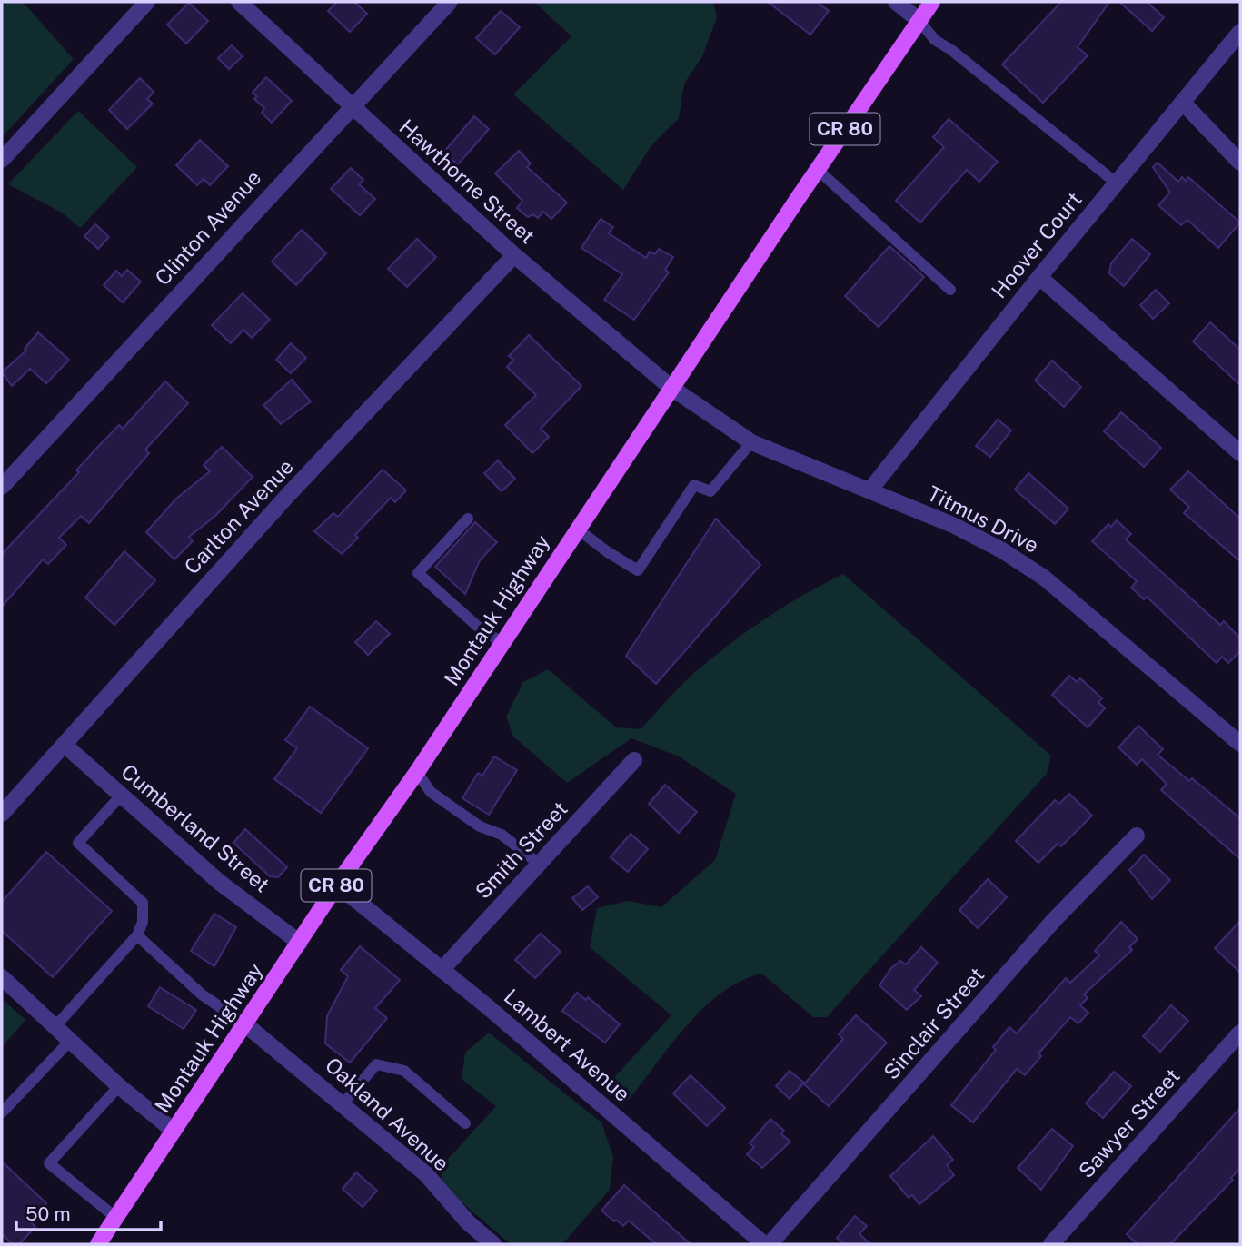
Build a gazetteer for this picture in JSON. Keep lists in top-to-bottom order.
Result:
{
  "streets": {
    "main road": ["CR 80", "Montauk Highway"],
    "street": [
      "Hawthorne Street",
      "Clinton Avenue",
      "Hoover Court",
      "Carlton Avenue",
      "Titmus Drive",
      "Cumberland Street",
      "Smith Street",
      "Sinclair Street",
      "Lambert Avenue",
      "Oakland Avenue",
      "Sawyer Street"
    ]
  },
  "crossings": [
    ["Hawthorne Street", "Clinton Avenue"],
    ["Hawthorne Street", "Carlton Avenue"],
    ["Hawthorne Street", "Titmus Drive"],
    ["Hawthorne Street", "Montauk Highway"],
    ["Hoover Court", "Titmus Drive"],
    ["Carlton Avenue", "Cumberland Street"],
    ["Titmus Drive", "Montauk Highway"],
    ["Montauk Highway", "Cumberland Street"],
    ["Montauk Highway", "Lambert Avenue"],
    ["Montauk Highway", "Oakland Avenue"],
    ["Smith Street", "Lambert Avenue"]
  ],
  "scale_bar": "50 m"
}
